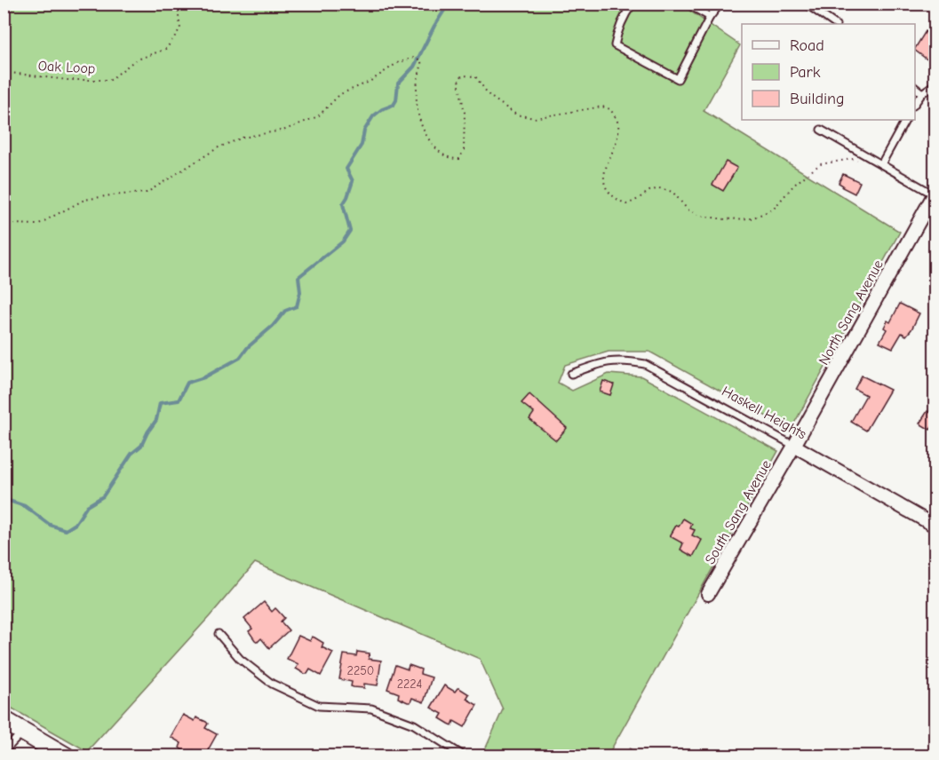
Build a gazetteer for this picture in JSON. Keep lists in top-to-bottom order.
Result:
{
  "streets": {
    "street": ["North Sang Avenue", "Haskell Heights", "South Sang Avenue"],
    "path": ["Oak Loop"]
  },
  "crossings": [
    ["North Sang Avenue", "Haskell Heights"],
    ["North Sang Avenue", "South Sang Avenue"],
    ["Haskell Heights", "South Sang Avenue"]
  ],
  "house_numbers": ["2250", "2224"],
  "legend": ["Road", "Park", "Building"]
}
